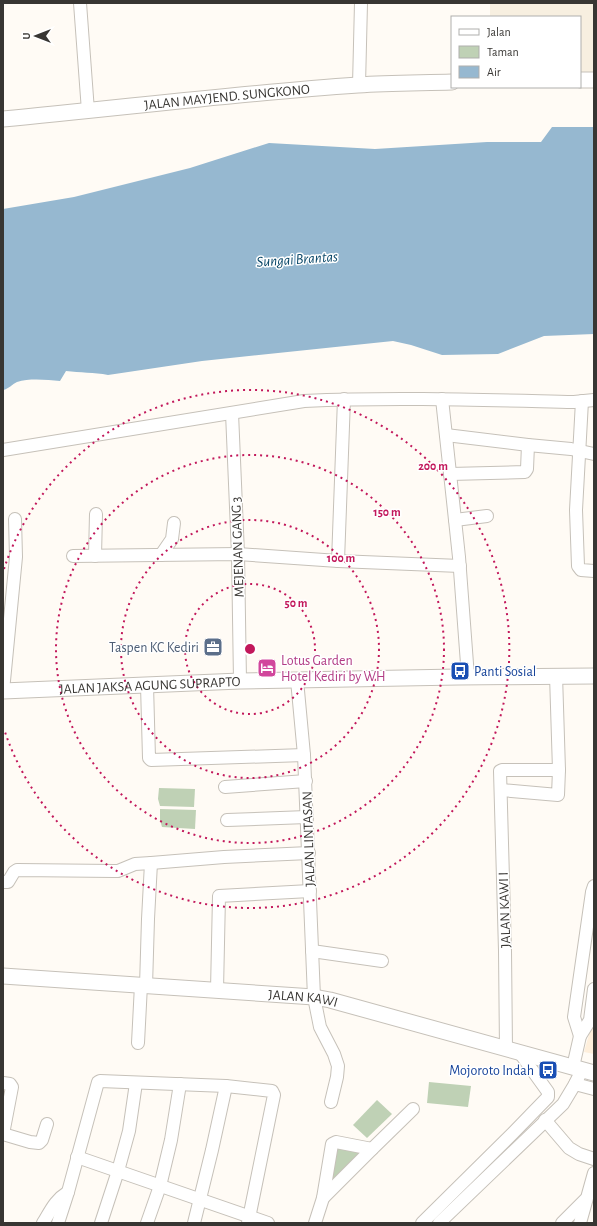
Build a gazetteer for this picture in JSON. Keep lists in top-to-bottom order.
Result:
{
  "streets": {
    "main road": ["JALAN MAYJEND. SUNGKONO", "JALAN JAKSA AGUNG SUPRAPTO", "JALAN KAWI"],
    "street": ["MEJENAN GANG 3", "JALAN LINTASAN", "JALAN KAWI I"]
  },
  "crossings": [
    ["MEJENAN GANG 3", "JALAN JAKSA AGUNG SUPRAPTO"],
    ["JALAN JAKSA AGUNG SUPRAPTO", "JALAN LINTASAN"],
    ["JALAN LINTASAN", "JALAN KAWI"],
    ["JALAN KAWI I", "JALAN KAWI"]
  ],
  "water": ["Sungai Brantas"],
  "places": {
    "office": ["Taspen KC Kediri"],
    "hotel": ["Lotus Garden Hotel Kediri by WH"],
    "bus stop": ["Panti Sosial", "Mojoroto Indah"]
  },
  "legend": ["Jalan", "Taman", "Air"],
  "north": "left",
  "rings": [
    "200 m",
    "150 m",
    "100 m",
    "50 m"
  ]
}
